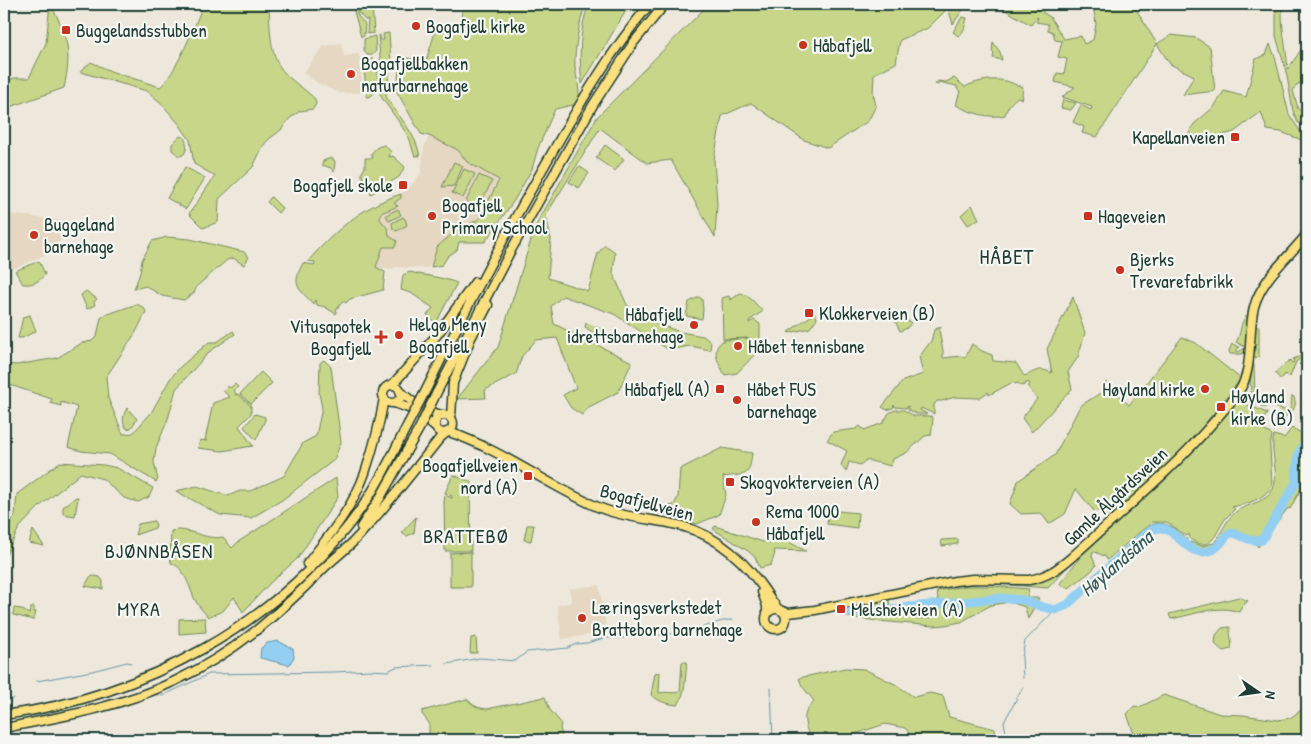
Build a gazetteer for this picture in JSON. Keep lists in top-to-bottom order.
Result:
{
  "streets": {
    "main road": ["Gamle Ålgårdsveien", "Bogafjellveien"]
  },
  "crossings": [
    ["Gamle Ålgårdsveien", "Bogafjellveien"]
  ],
  "districts": [
    "HÅBET",
    "BRATTEBØ",
    "BJØNNBÅSEN",
    "MYRA"
  ],
  "water": ["Høylandsåna"],
  "places": {
    "other": [
      "Bogafjell kirke",
      "Håbafjell",
      "Bogafjellbakken naturbarnehage",
      "Bogafjell Primary School",
      "Buggeland barnehage",
      "Bjerks Trevarefabrikk",
      "Håbafjell idrettsbarnehage",
      "Helgø Meny Bogafjell",
      "Håbet tennisbane",
      "Høyland kirke",
      "Håbet FUS barnehage",
      "Rema 1000 Håbafjell",
      "Læringsverkstedet Bratteborg barnehage"
    ],
    "transit": [
      "Buggelandsstubben",
      "Kapellanveien",
      "Bogafjell skole",
      "Hageveien",
      "Klokkerveien (B)",
      "Håbafjell (A)",
      "Høyland kirke (B)",
      "Bogafjellveien nord (A)",
      "Skogvokterveien (A)",
      "Melsheiveien (A)"
    ],
    "health": ["Vitusapotek Bogafjell"]
  },
  "north": "right"
}
